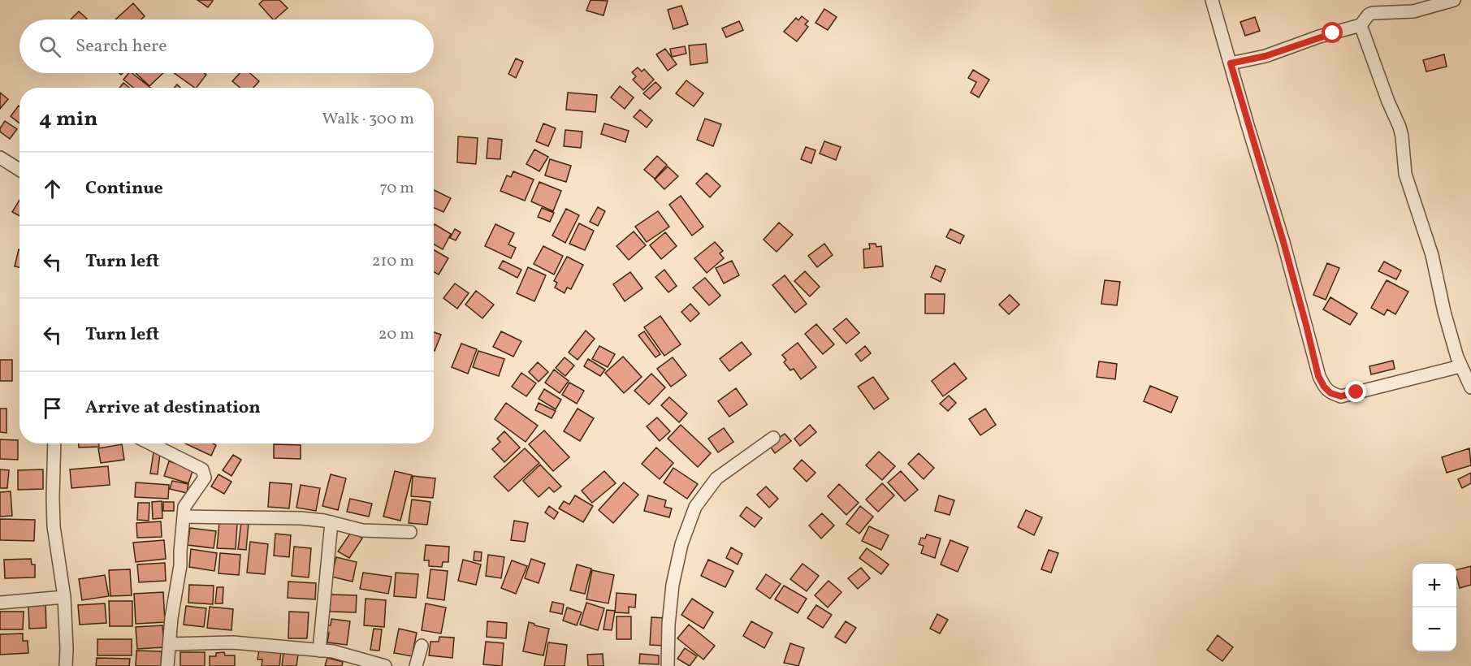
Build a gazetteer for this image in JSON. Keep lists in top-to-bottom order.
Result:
{
  "page": {
    "search": "Search here",
    "heading": ["4 min", "Walk · 300 m"],
    "list": [
      ["Continue", "70 m"],
      ["Turn left", "210 m"],
      ["Turn left", "20 m"],
      "Arrive at destination"
    ],
    "map_buttons": ["+", "−"]
  }
}
